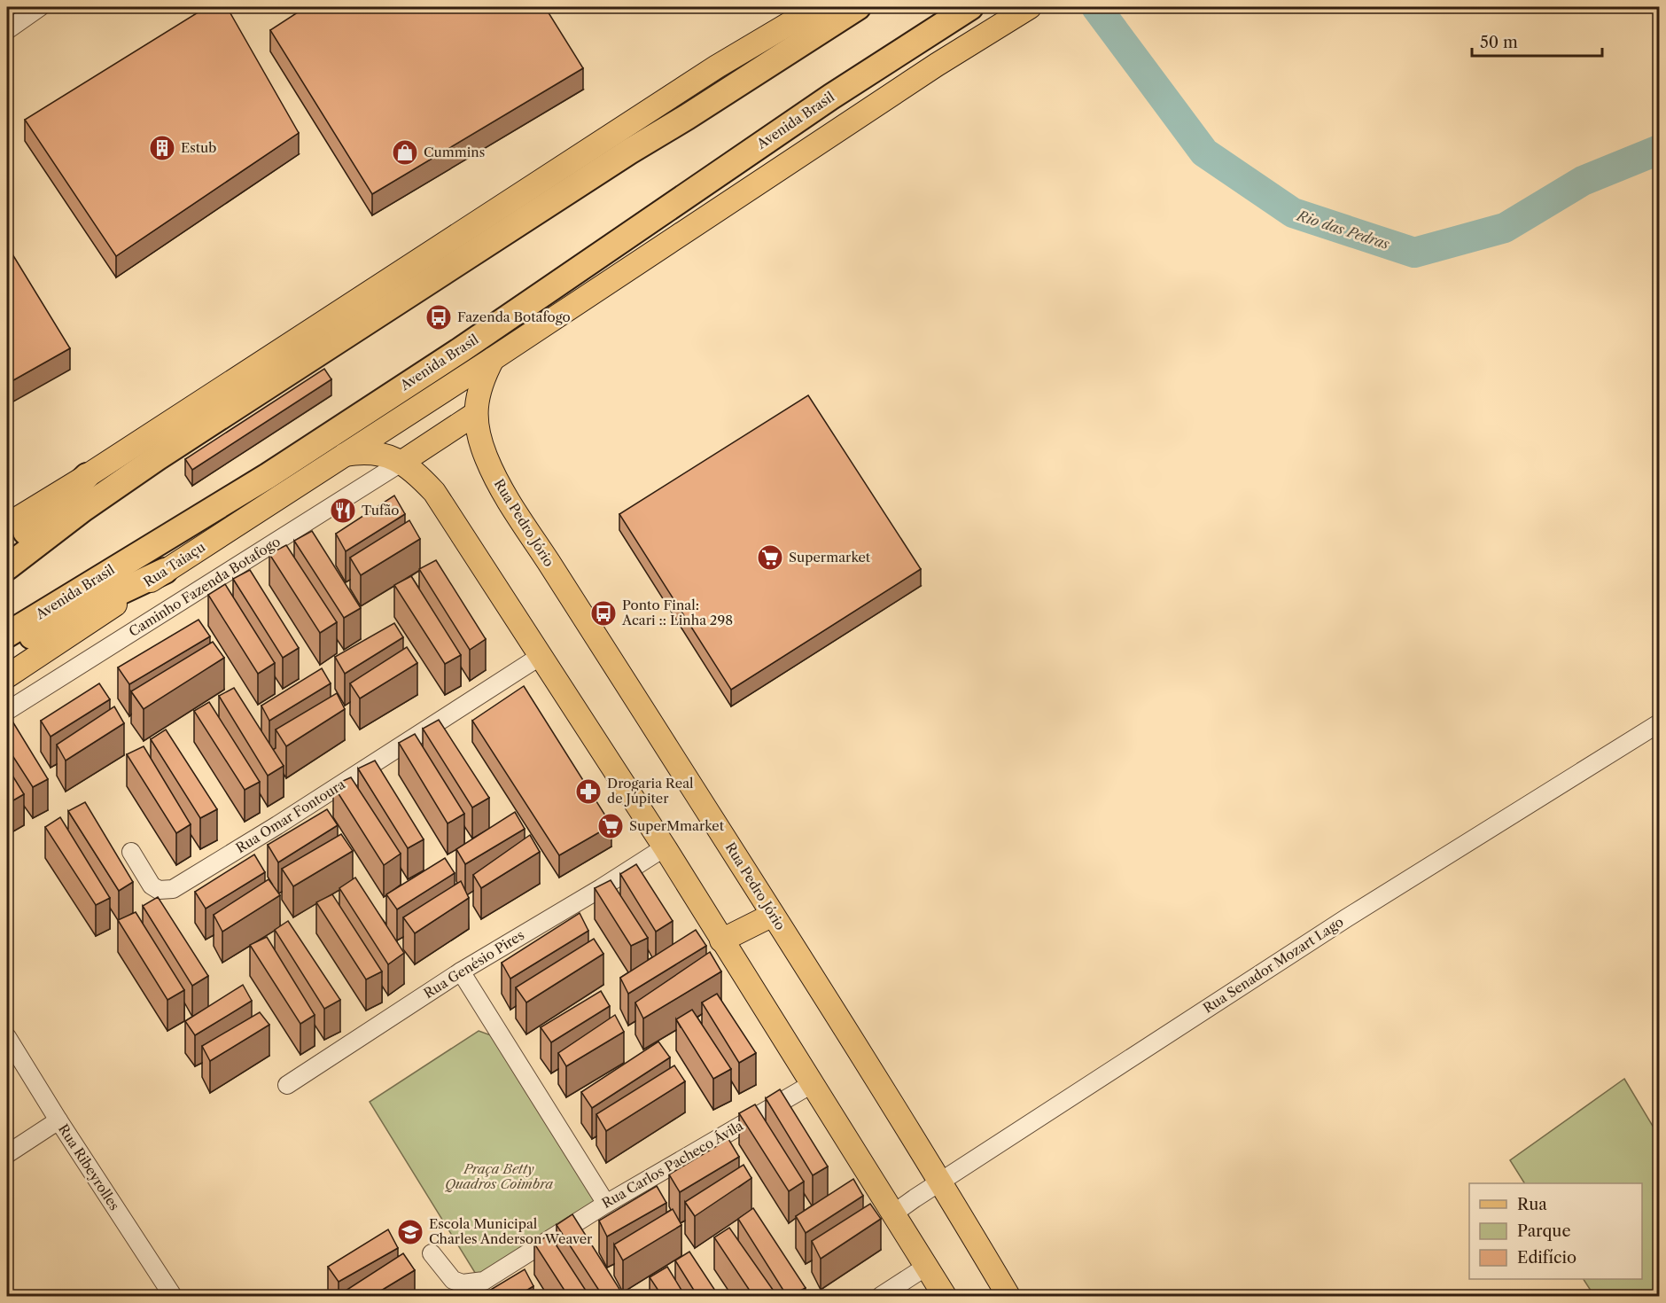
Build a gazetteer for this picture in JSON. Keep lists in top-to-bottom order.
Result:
{
  "streets": {
    "highway": ["Avenida Brasil"],
    "main road": ["Rua Pedro Jório", "Rua Taiaçu"],
    "street": [
      "Caminho Fazenda Botafogo",
      "Rua Omar Fontoura",
      "Rua Genésio Pires",
      "Rua Senador Mozart Lago",
      "Rua Carlos Pacheco Ávila",
      "Rua Ribeyrolles"
    ]
  },
  "crossings": [
    ["Avenida Brasil", "Rua Pedro Jório"],
    ["Avenida Brasil", "Rua Taiaçu"],
    ["Rua Pedro Jório", "Rua Senador Mozart Lago"]
  ],
  "water": ["Rio das Pedras"],
  "parks": ["Praça Betty Quadros Coimbra"],
  "places": {
    "building": ["Estub"],
    "shop": ["Cummins"],
    "bus stop": ["Fazenda Botafogo", "Ponto Final: Acari :: Linha 298"],
    "restaurant": ["Tufão"],
    "supermarket": ["Supermarket", "SuperMmarket"],
    "pharmacy": ["Drogaria Real de Júpiter"],
    "school or university": ["Escola Municipal Charles Anderson Weaver"]
  },
  "legend": ["Rua", "Parque", "Edifício"],
  "scale_bar": "50 m"
}
